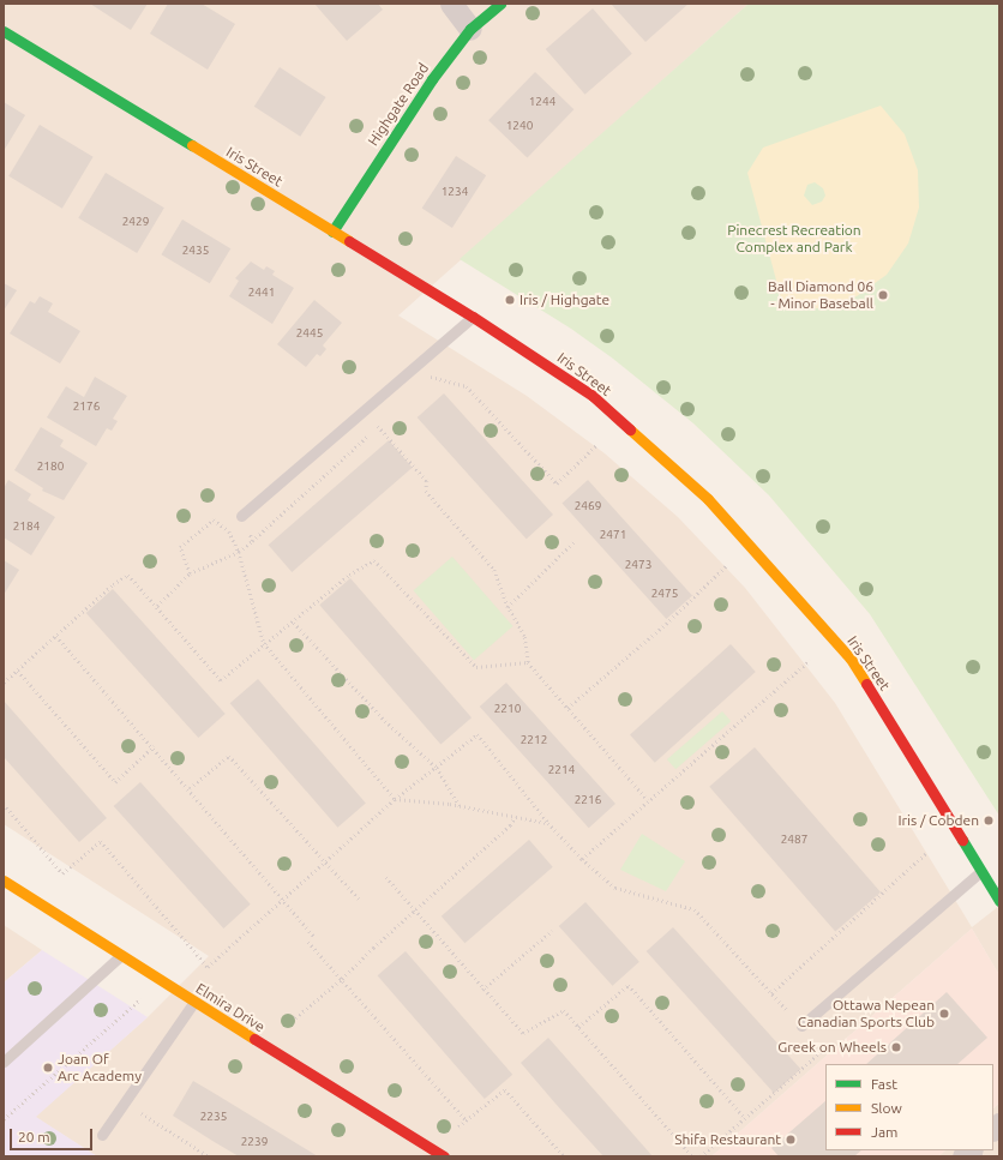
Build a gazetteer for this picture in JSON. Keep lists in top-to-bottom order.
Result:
{
  "streets": {
    "street": ["Highgate Road", "Iris Street", "Elmira Drive"]
  },
  "crossings": [
    ["Highgate Road", "Iris Street"]
  ],
  "parks": ["Pinecrest Recreation Complex and Park"],
  "places": [
    "Ball Diamond 06 - Minor Baseball",
    "Iris / Highgate",
    "Iris / Cobden",
    "Ottawa Nepean Canadian Sports Club",
    "Greek on Wheels",
    "Joan Of Arc Academy",
    "Shifa Restaurant"
  ],
  "house_numbers": [
    "1244",
    "1240",
    "1234",
    "2429",
    "2435",
    "2441",
    "2445",
    "2176",
    "2180",
    "2469",
    "2184",
    "2471",
    "2473",
    "2475",
    "2210",
    "2212",
    "2214",
    "2216",
    "2487",
    "2235",
    "2239"
  ],
  "legend": ["Fast", "Slow", "Jam"],
  "scale_bar": "20 m"
}
